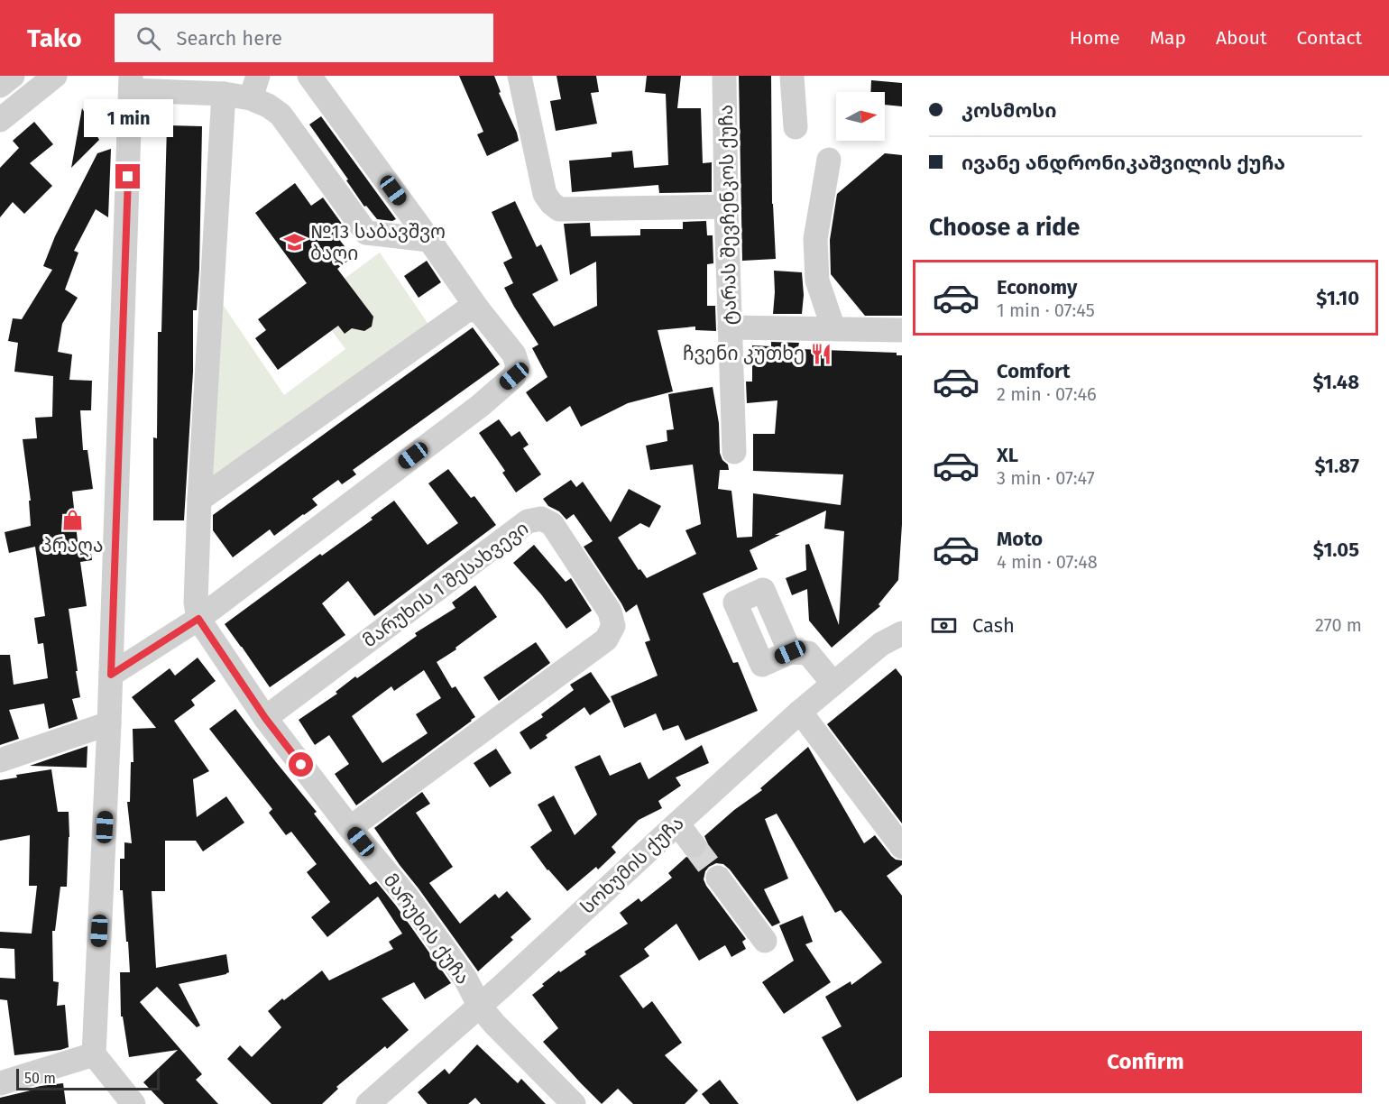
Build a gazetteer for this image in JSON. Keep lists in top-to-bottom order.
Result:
{
  "streets": {
    "street": [
      "ტარას შევჩენკოს ქუჩა",
      "მარუხის 1 შესახვევი",
      "სოხუმის ქუჩა",
      "მარუხის ქუჩა"
    ]
  },
  "crossings": [
    ["მარუხის 1 შესახვევი", "მარუხის ქუჩა"],
    ["სოხუმის ქუჩა", "მარუხის ქუჩა"]
  ],
  "places": {
    "school or university": ["№13 საბავშვო ბაღი"],
    "restaurant": ["ჩვენი კუთხე"],
    "shop": ["პრაღა"]
  },
  "scale_bar": "50 m",
  "north": "right",
  "page": {
    "header": "Tako",
    "search": "Search here",
    "nav": [
      "Home",
      "Map",
      "About",
      "Contact"
    ],
    "banner": ["კოსმოსი", "ივანე ანდრონიკაშვილის ქუჩა"],
    "bubble": "1 min",
    "heading": "Choose a ride",
    "list": [
      {
        "name": "Economy",
        "note": "1 min · 07:45",
        "value": "$1.10"
      },
      {
        "name": "Comfort",
        "note": "2 min · 07:46",
        "value": "$1.48"
      },
      {
        "name": "XL",
        "note": "3 min · 07:47",
        "value": "$1.87"
      },
      {
        "name": "Moto",
        "note": "4 min · 07:48",
        "value": "$1.05"
      }
    ],
    "pay": ["Cash", "270 m"],
    "buttons": "Confirm",
    "scale": "50 m"
  }
}
